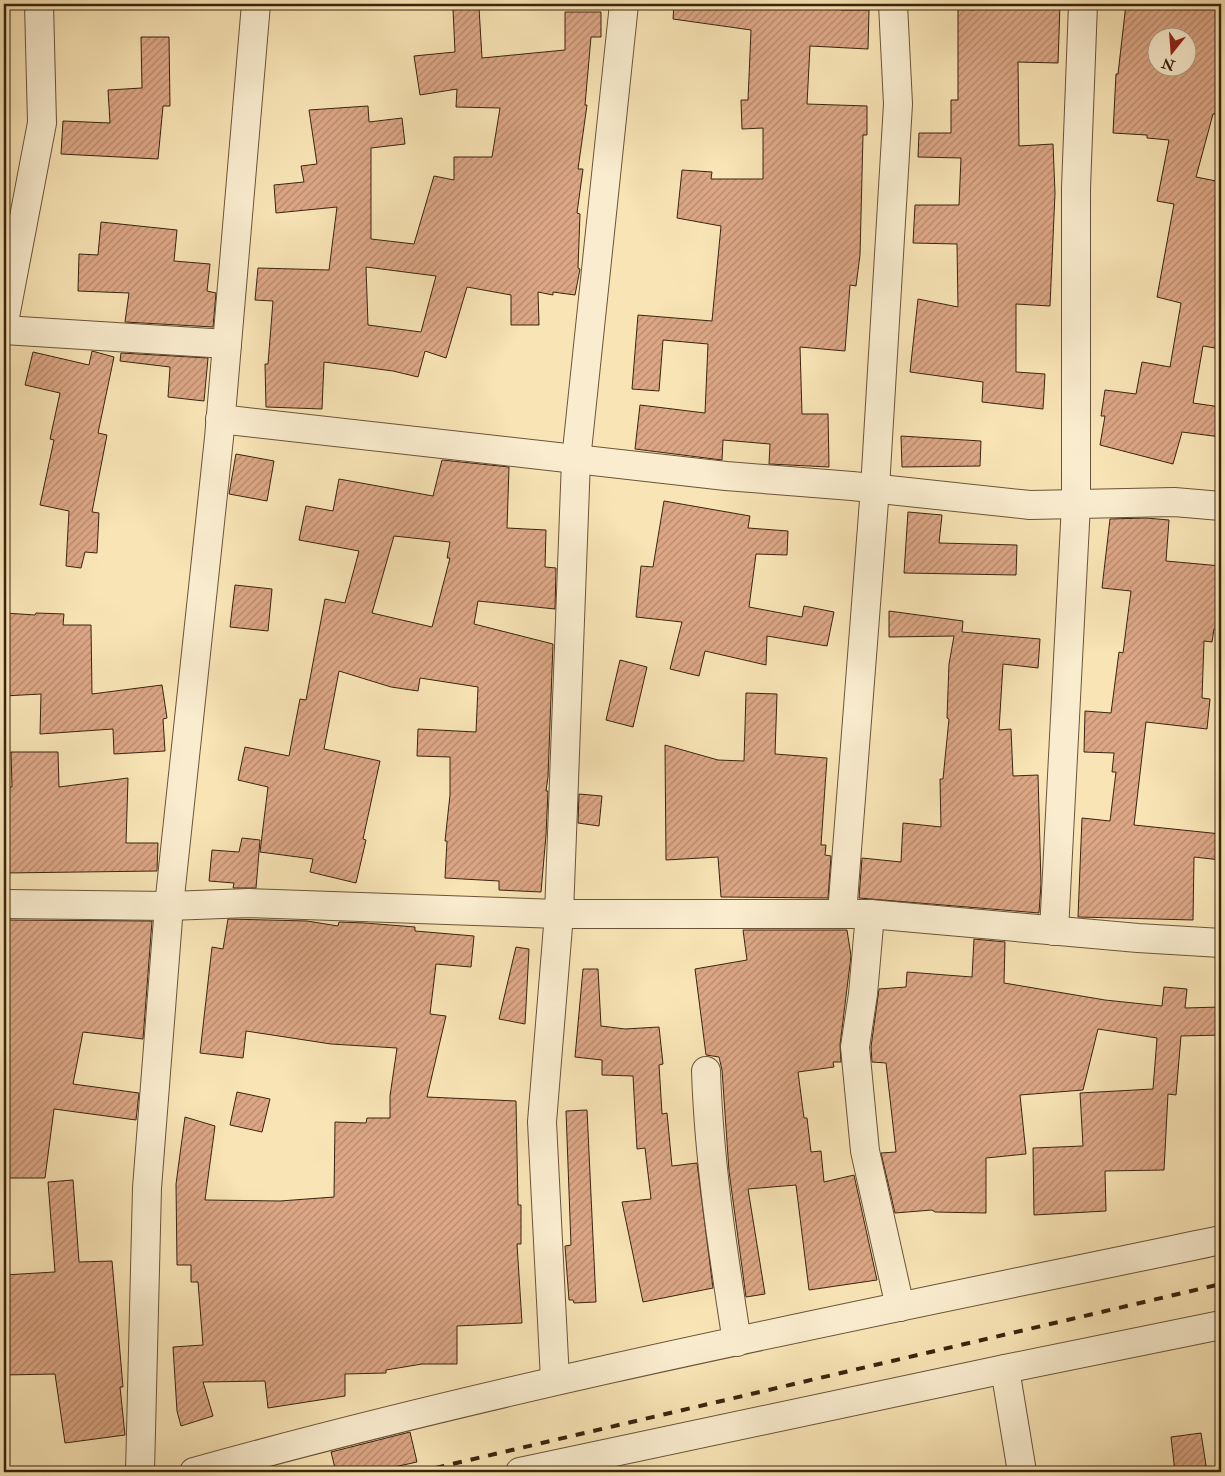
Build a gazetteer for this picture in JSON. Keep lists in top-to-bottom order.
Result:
{
  "north": "bottom"
}
